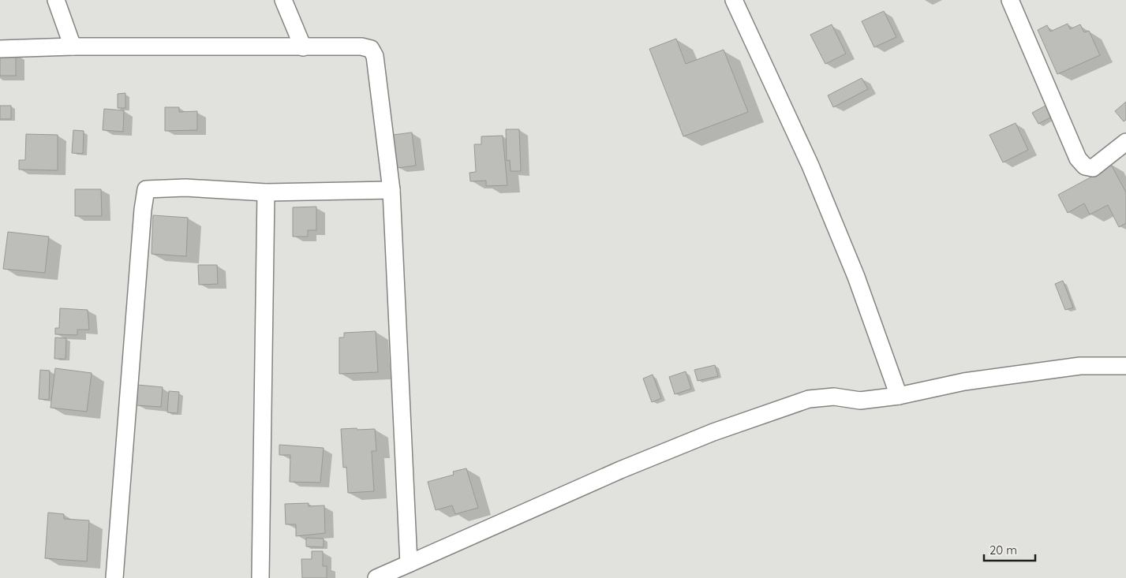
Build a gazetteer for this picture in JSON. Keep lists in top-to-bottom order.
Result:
{
  "scale_bar": "20 m"
}
